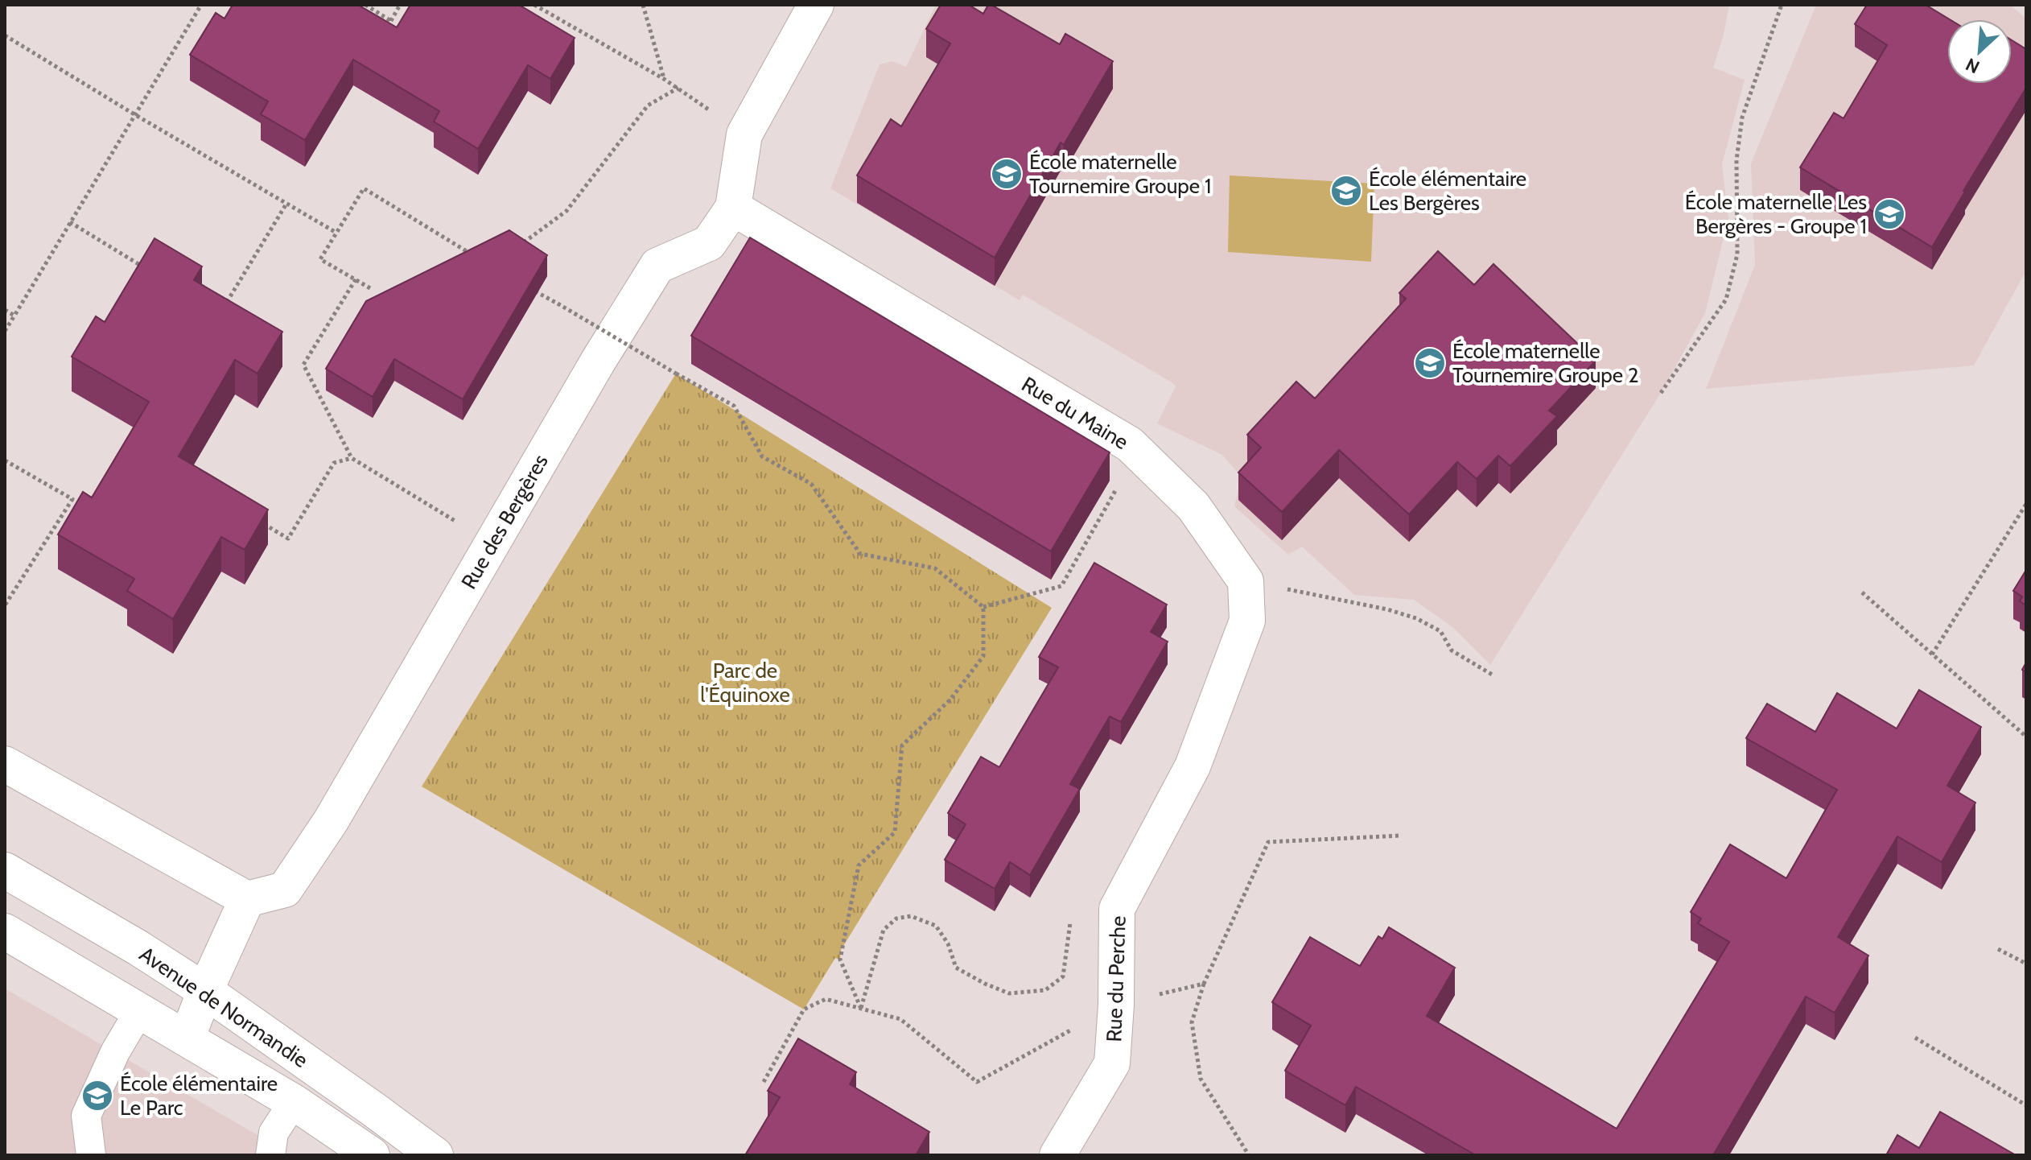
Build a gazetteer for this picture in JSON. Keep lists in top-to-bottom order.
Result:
{
  "streets": {
    "street": [
      "Rue du Maine",
      "Rue des Bergères",
      "Rue du Perche",
      "Avenue de Normandie"
    ]
  },
  "crossings": [
    ["Rue du Maine", "Rue des Bergères"],
    ["Rue du Maine", "Rue du Perche"]
  ],
  "parks": ["Parc de l'Équinoxe"],
  "places": {
    "school or university": [
      "École maternelle Tournemire Groupe 1",
      "École élémentaire Les Bergères",
      "École maternelle Les Bergères - Groupe 1",
      "École maternelle Tournemire Groupe 2",
      "École élémentaire Le Parc"
    ]
  },
  "north": "bottom left"
}
